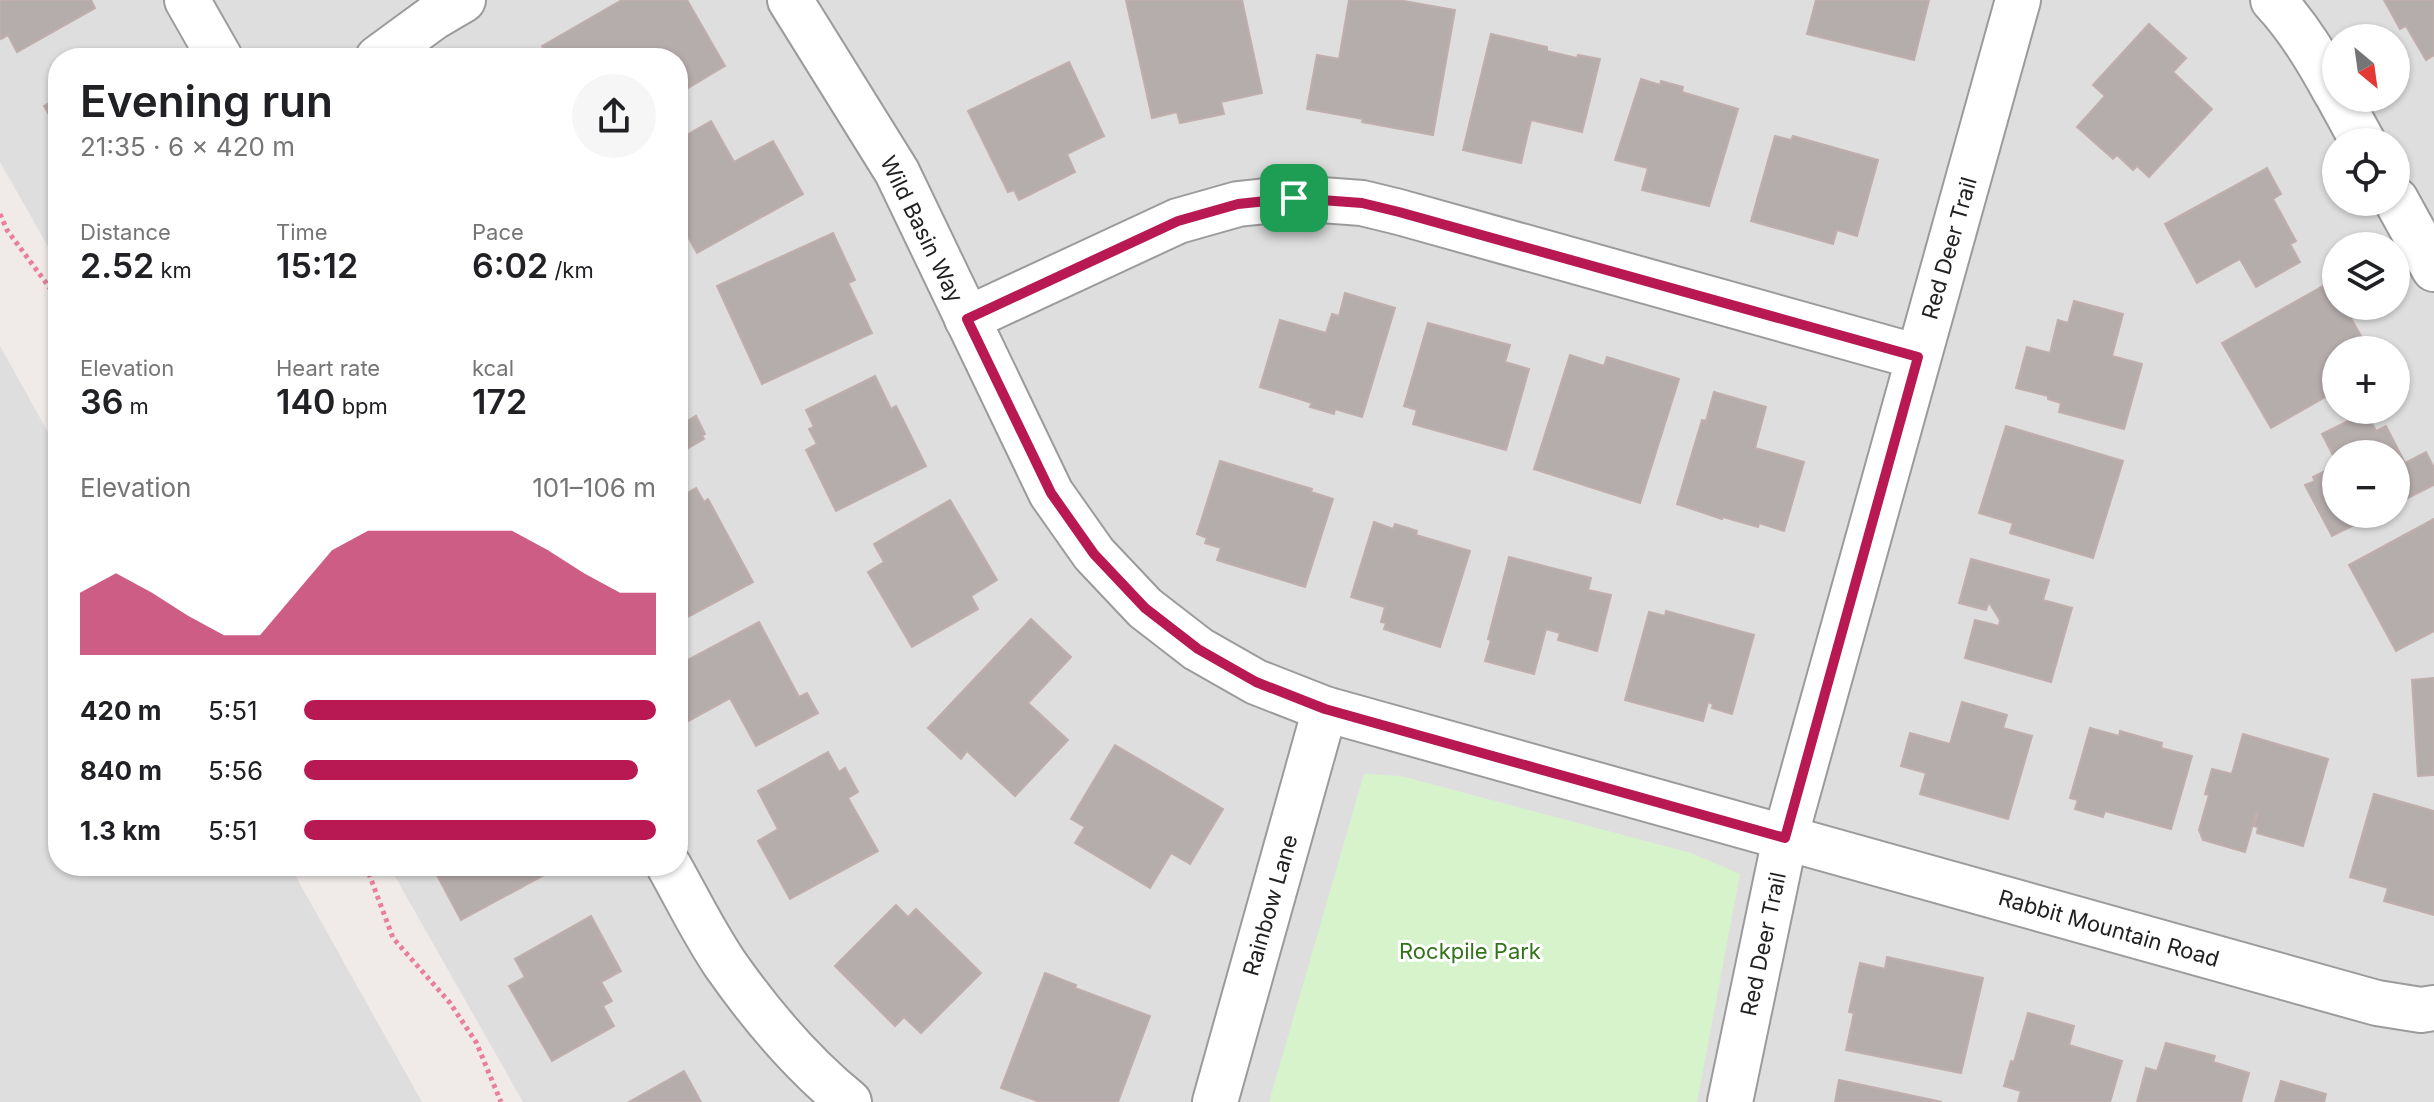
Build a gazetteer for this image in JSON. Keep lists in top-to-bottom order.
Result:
{
  "streets": {
    "street": [
      "Wild Basin Way",
      "Red Deer Trail",
      "Rainbow Lane",
      "Rabbit Mountain Road"
    ]
  },
  "crossings": [
    ["Wild Basin Way", "Red Deer Trail"],
    ["Wild Basin Way", "Rainbow Lane"],
    ["Wild Basin Way", "Rabbit Mountain Road"],
    ["Red Deer Trail", "Rabbit Mountain Road"]
  ],
  "parks": ["Rockpile Park"],
  "north": "bottom right",
  "page": {
    "map_buttons": ["+", "−"],
    "heading": ["Evening run", "21:35 · 6 × 420 m"],
    "stats": [
      ["Distance", "2.52 km"],
      ["Time", "15:12"],
      ["Pace", "6:02 /km"],
      ["Elevation", "36 m"],
      ["Heart rate", "140 bpm"],
      ["kcal", "172"]
    ],
    "chart": ["Elevation", "101–106 m"],
    "list": [
      {
        "name": "420 m",
        "note": "5:51"
      },
      {
        "name": "840 m",
        "note": "5:56"
      },
      {
        "name": "1.3 km",
        "note": "5:51"
      }
    ]
  }
}
